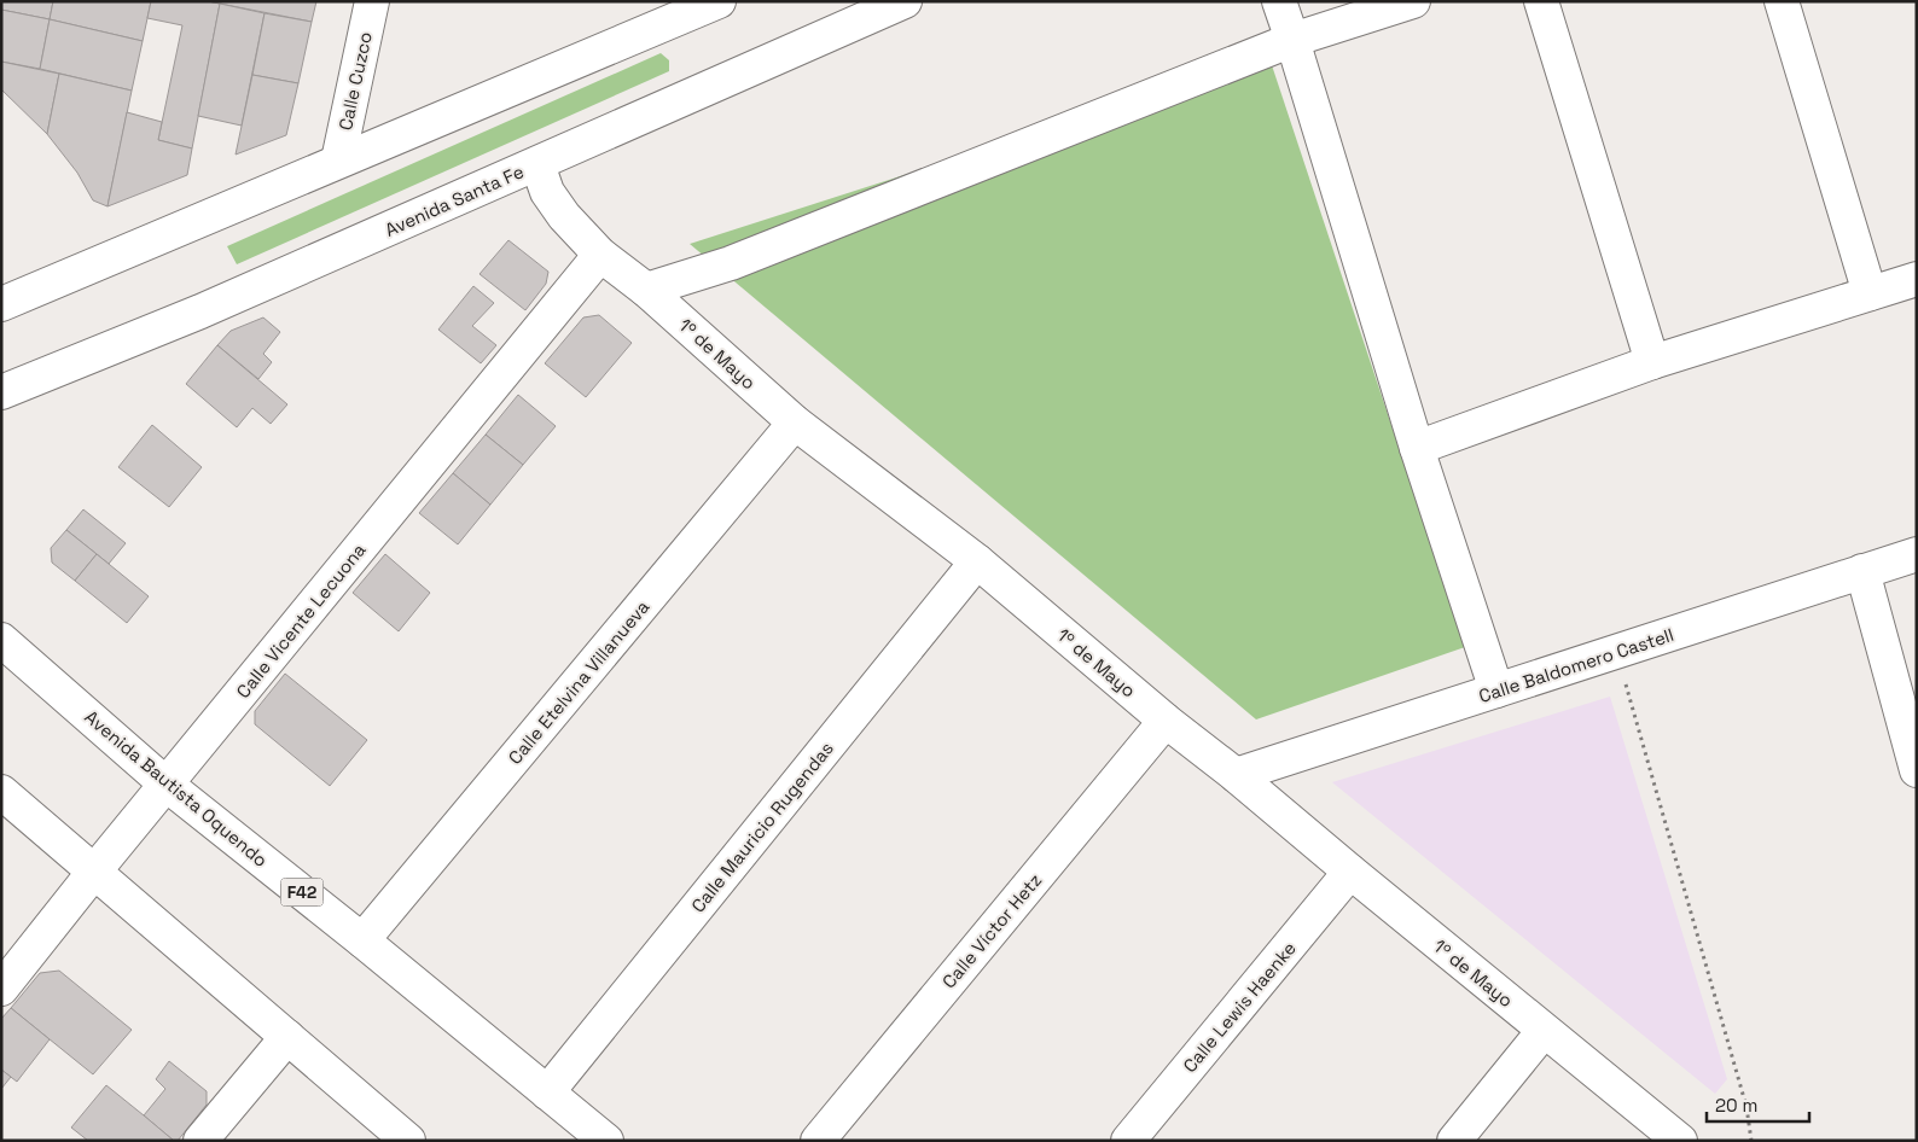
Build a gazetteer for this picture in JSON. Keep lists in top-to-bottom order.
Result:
{
  "streets": {
    "street": [
      "Calle Cuzco",
      "Avenida Santa Fe",
      "1º de Mayo",
      "Calle Vicente Lecuona",
      "Calle Baldomero Castell",
      "Calle Etelvina Villanueva",
      "Avenida Bautista Oquendo",
      "Calle Mauricio Rugendas",
      "F42",
      "Calle Víctor Hetz",
      "Calle Lewis Haenke"
    ]
  },
  "crossings": [
    ["Avenida Santa Fe", "1º de Mayo"],
    ["1º de Mayo", "Calle Vicente Lecuona"],
    ["1º de Mayo", "Calle Baldomero Castell"],
    ["1º de Mayo", "Calle Etelvina Villanueva"],
    ["1º de Mayo", "Calle Mauricio Rugendas"],
    ["1º de Mayo", "Calle Víctor Hetz"],
    ["1º de Mayo", "Calle Lewis Haenke"],
    ["Calle Vicente Lecuona", "Avenida Bautista Oquendo"],
    ["Calle Etelvina Villanueva", "Avenida Bautista Oquendo"],
    ["Avenida Bautista Oquendo", "Calle Mauricio Rugendas"]
  ],
  "scale_bar": "20 m"
}
